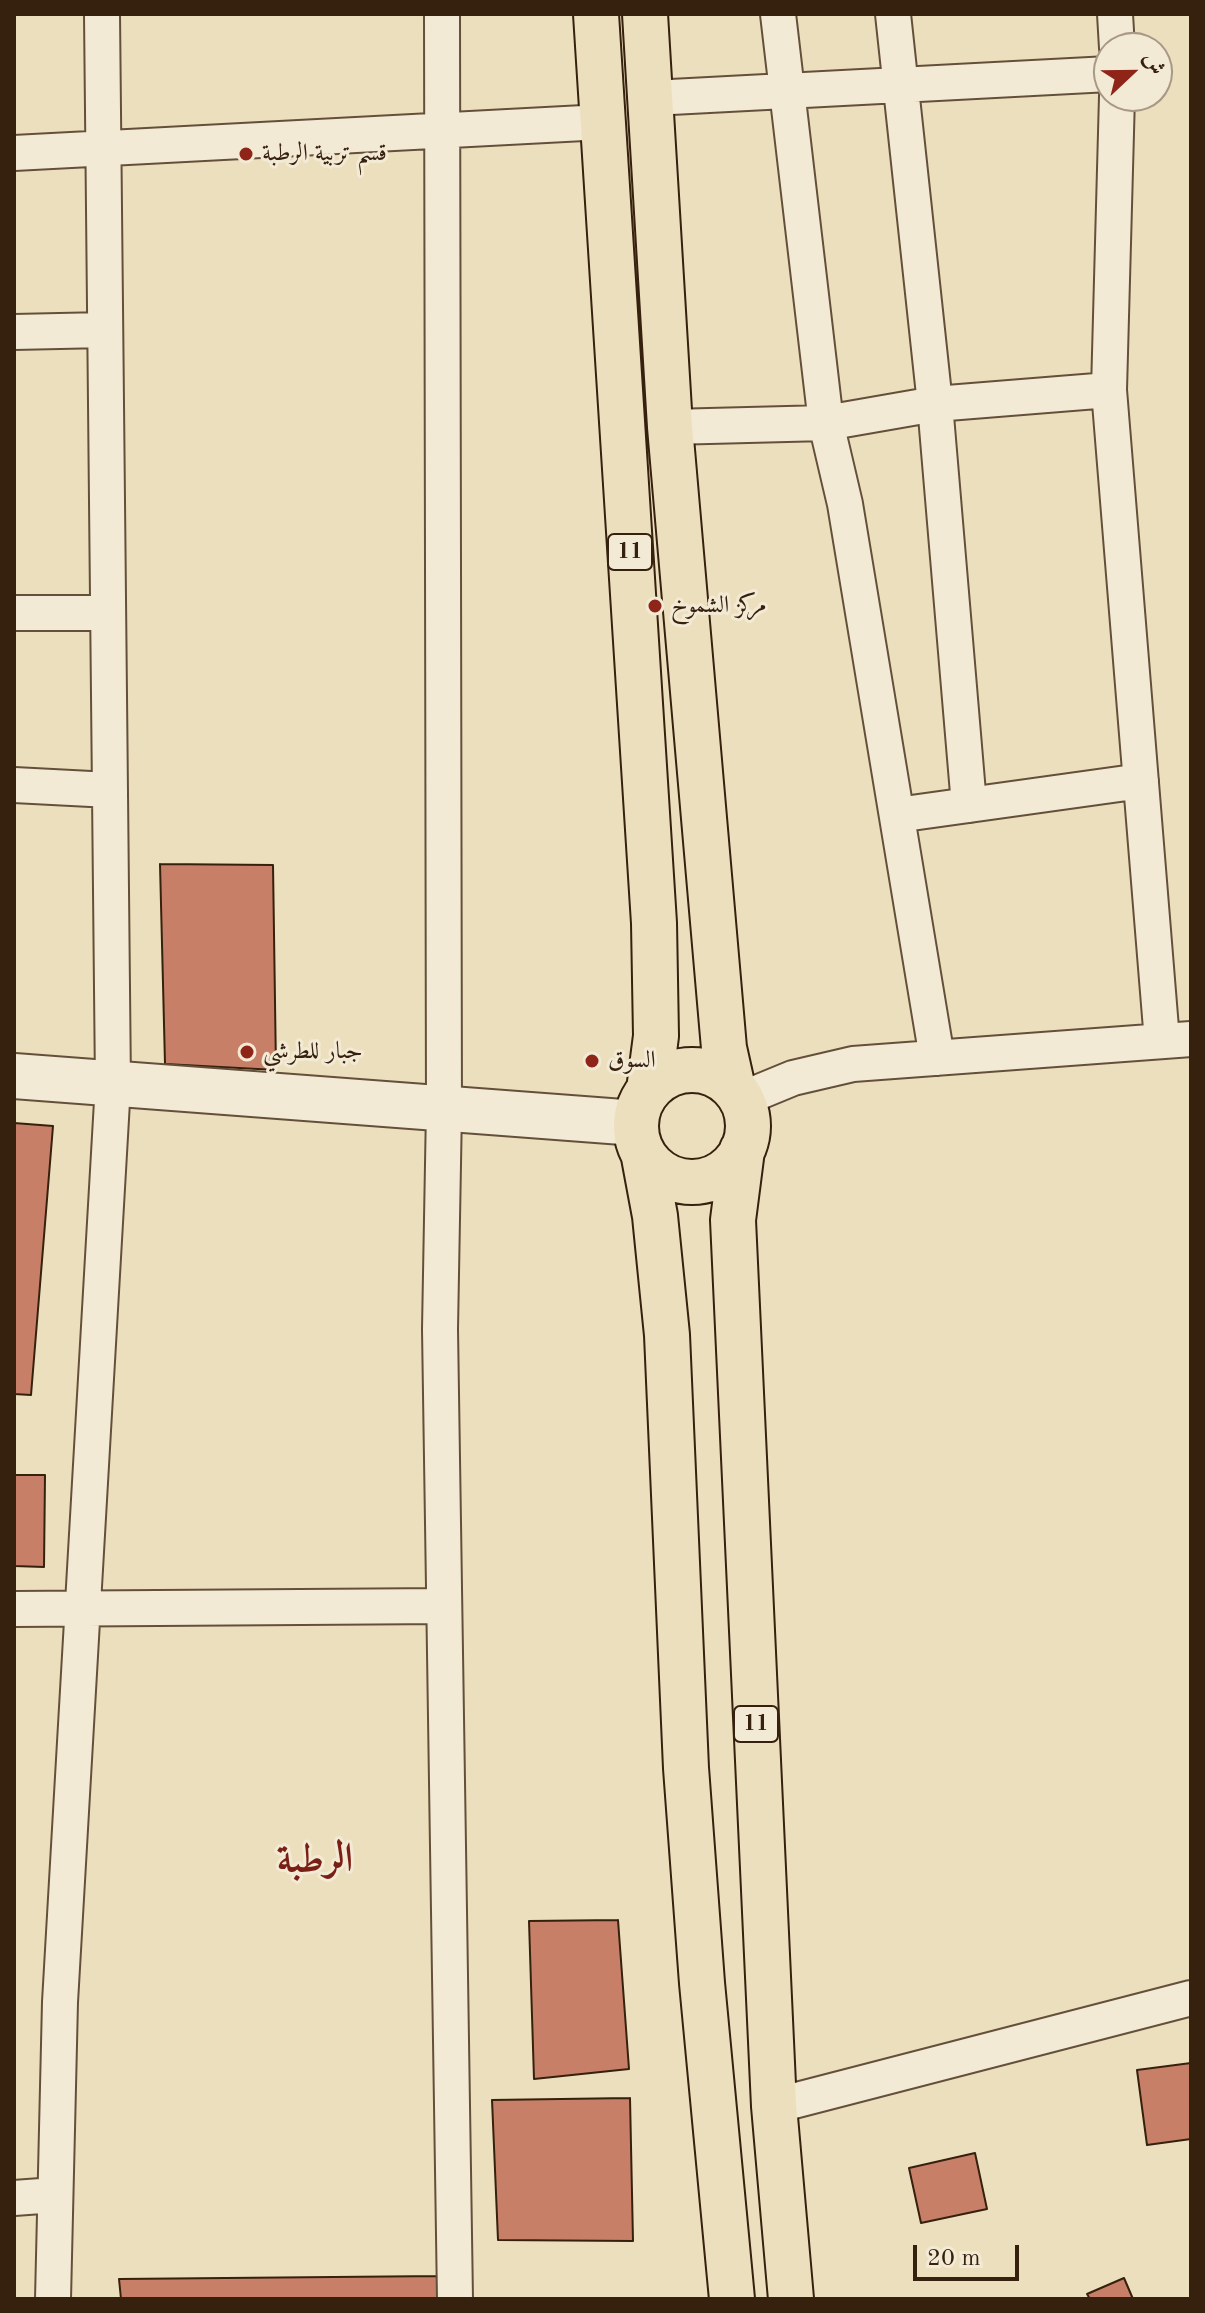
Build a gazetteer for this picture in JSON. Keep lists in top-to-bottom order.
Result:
{
  "streets": {
    "highway": ["11"]
  },
  "districts": ["الرطبة"],
  "places": [
    "قسم تربية الرطبة",
    "مركز الشموخ",
    "جبار للطرشي",
    "السوق"
  ],
  "scale_bar": "20 m",
  "north": "right"
}
